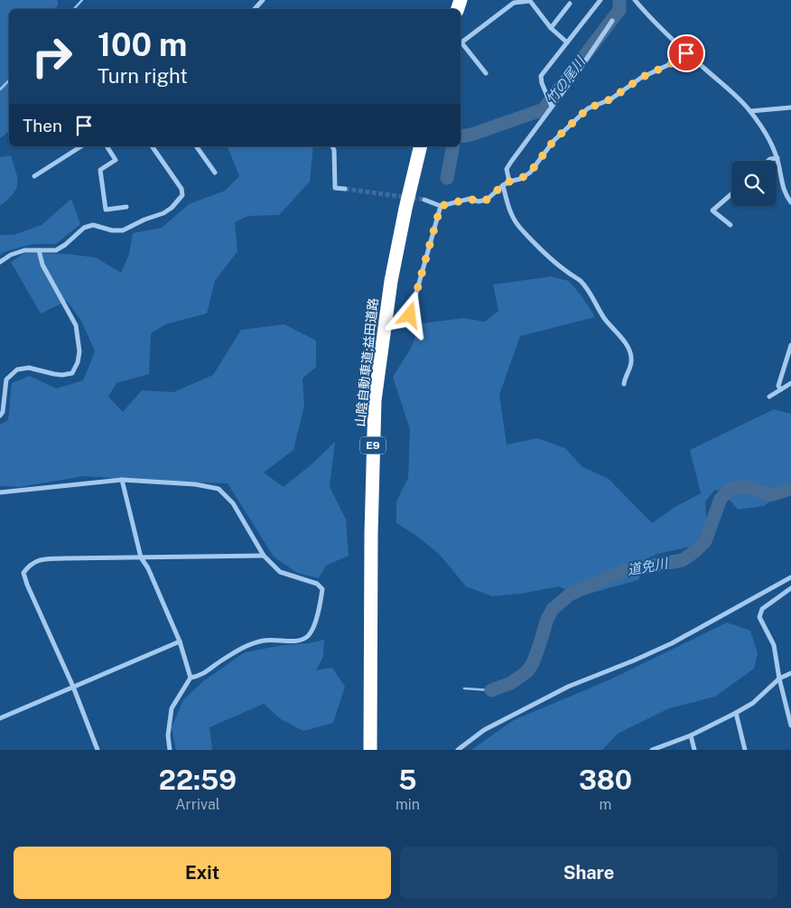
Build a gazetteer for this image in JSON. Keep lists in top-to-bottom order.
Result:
{
  "streets": {
    "highway": ["山陰自動車道;益田道路", "E9"]
  },
  "water": ["竹の尾川", "道免川"],
  "page": {
    "turn": ["100 m", "Turn right"],
    "then": "Then",
    "eta": [
      "22:59",
      "Arrival",
      "5",
      "min",
      "380",
      "m"
    ],
    "buttons": ["Exit", "Share"]
  }
}
